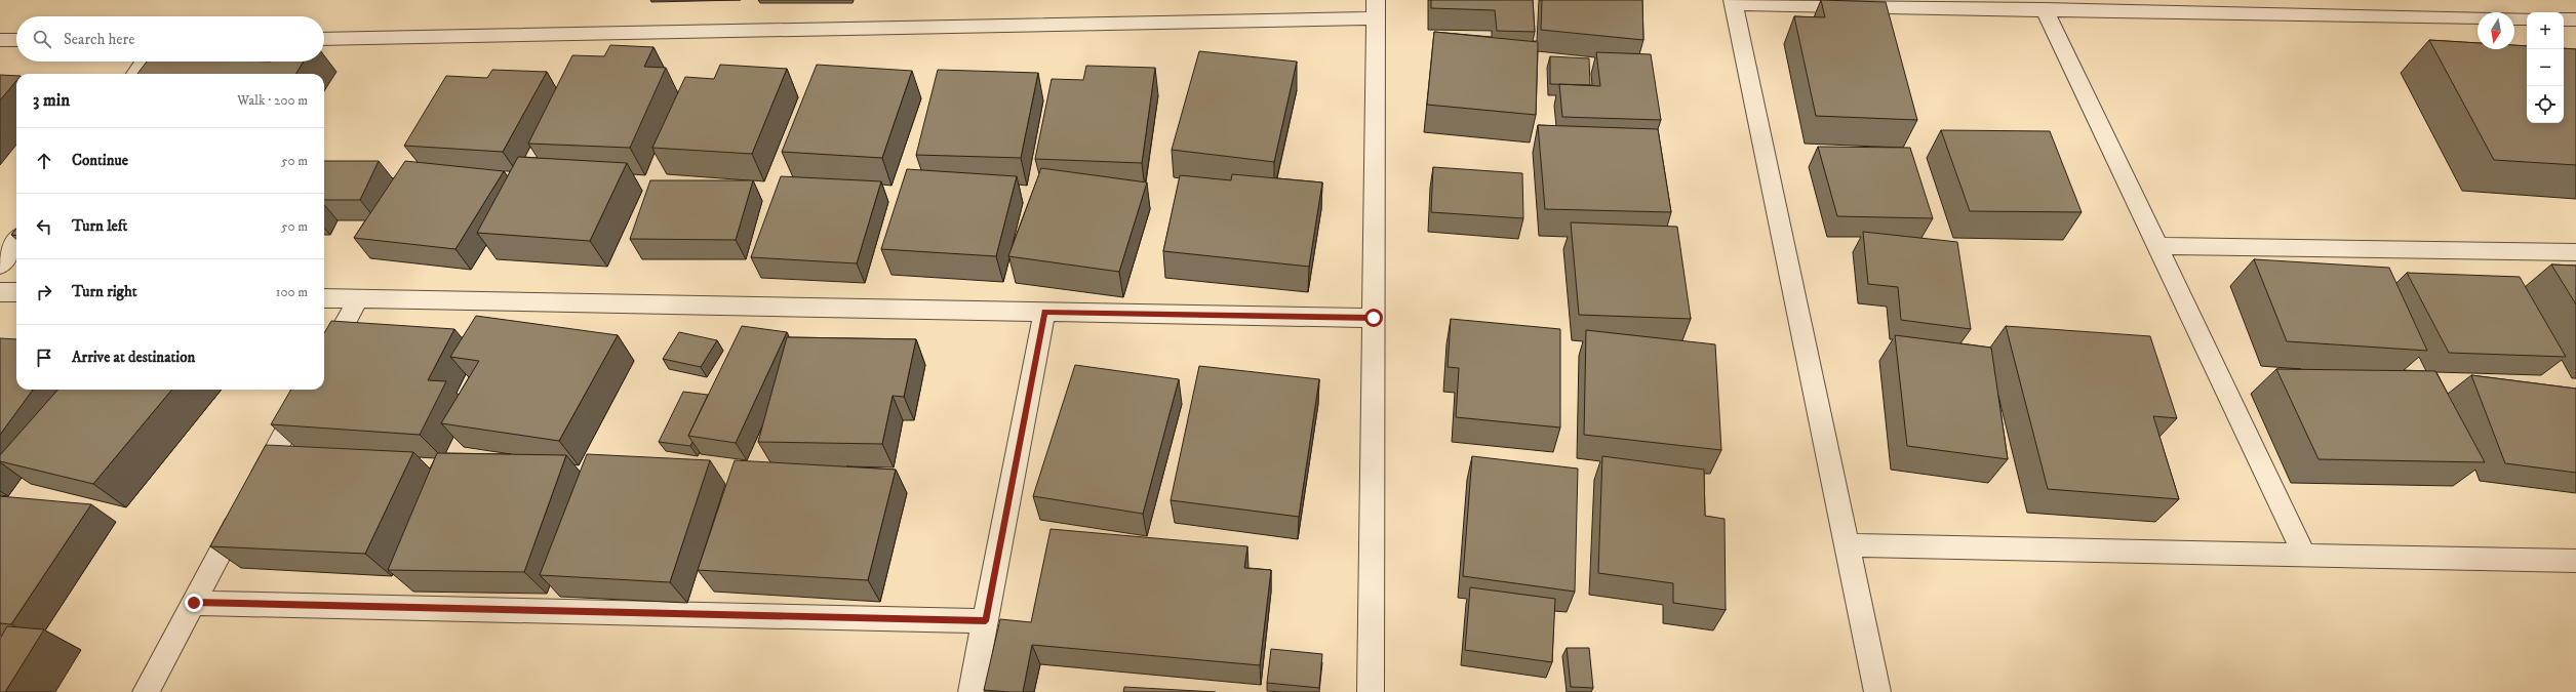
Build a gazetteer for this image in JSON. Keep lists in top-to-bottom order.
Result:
{
  "north": "bottom",
  "page": {
    "map_buttons": ["+", "−"],
    "search": "Search here",
    "heading": ["3 min", "Walk · 200 m"],
    "list": [
      ["Continue", "50 m"],
      ["Turn left", "50 m"],
      ["Turn right", "100 m"],
      "Arrive at destination"
    ]
  }
}
